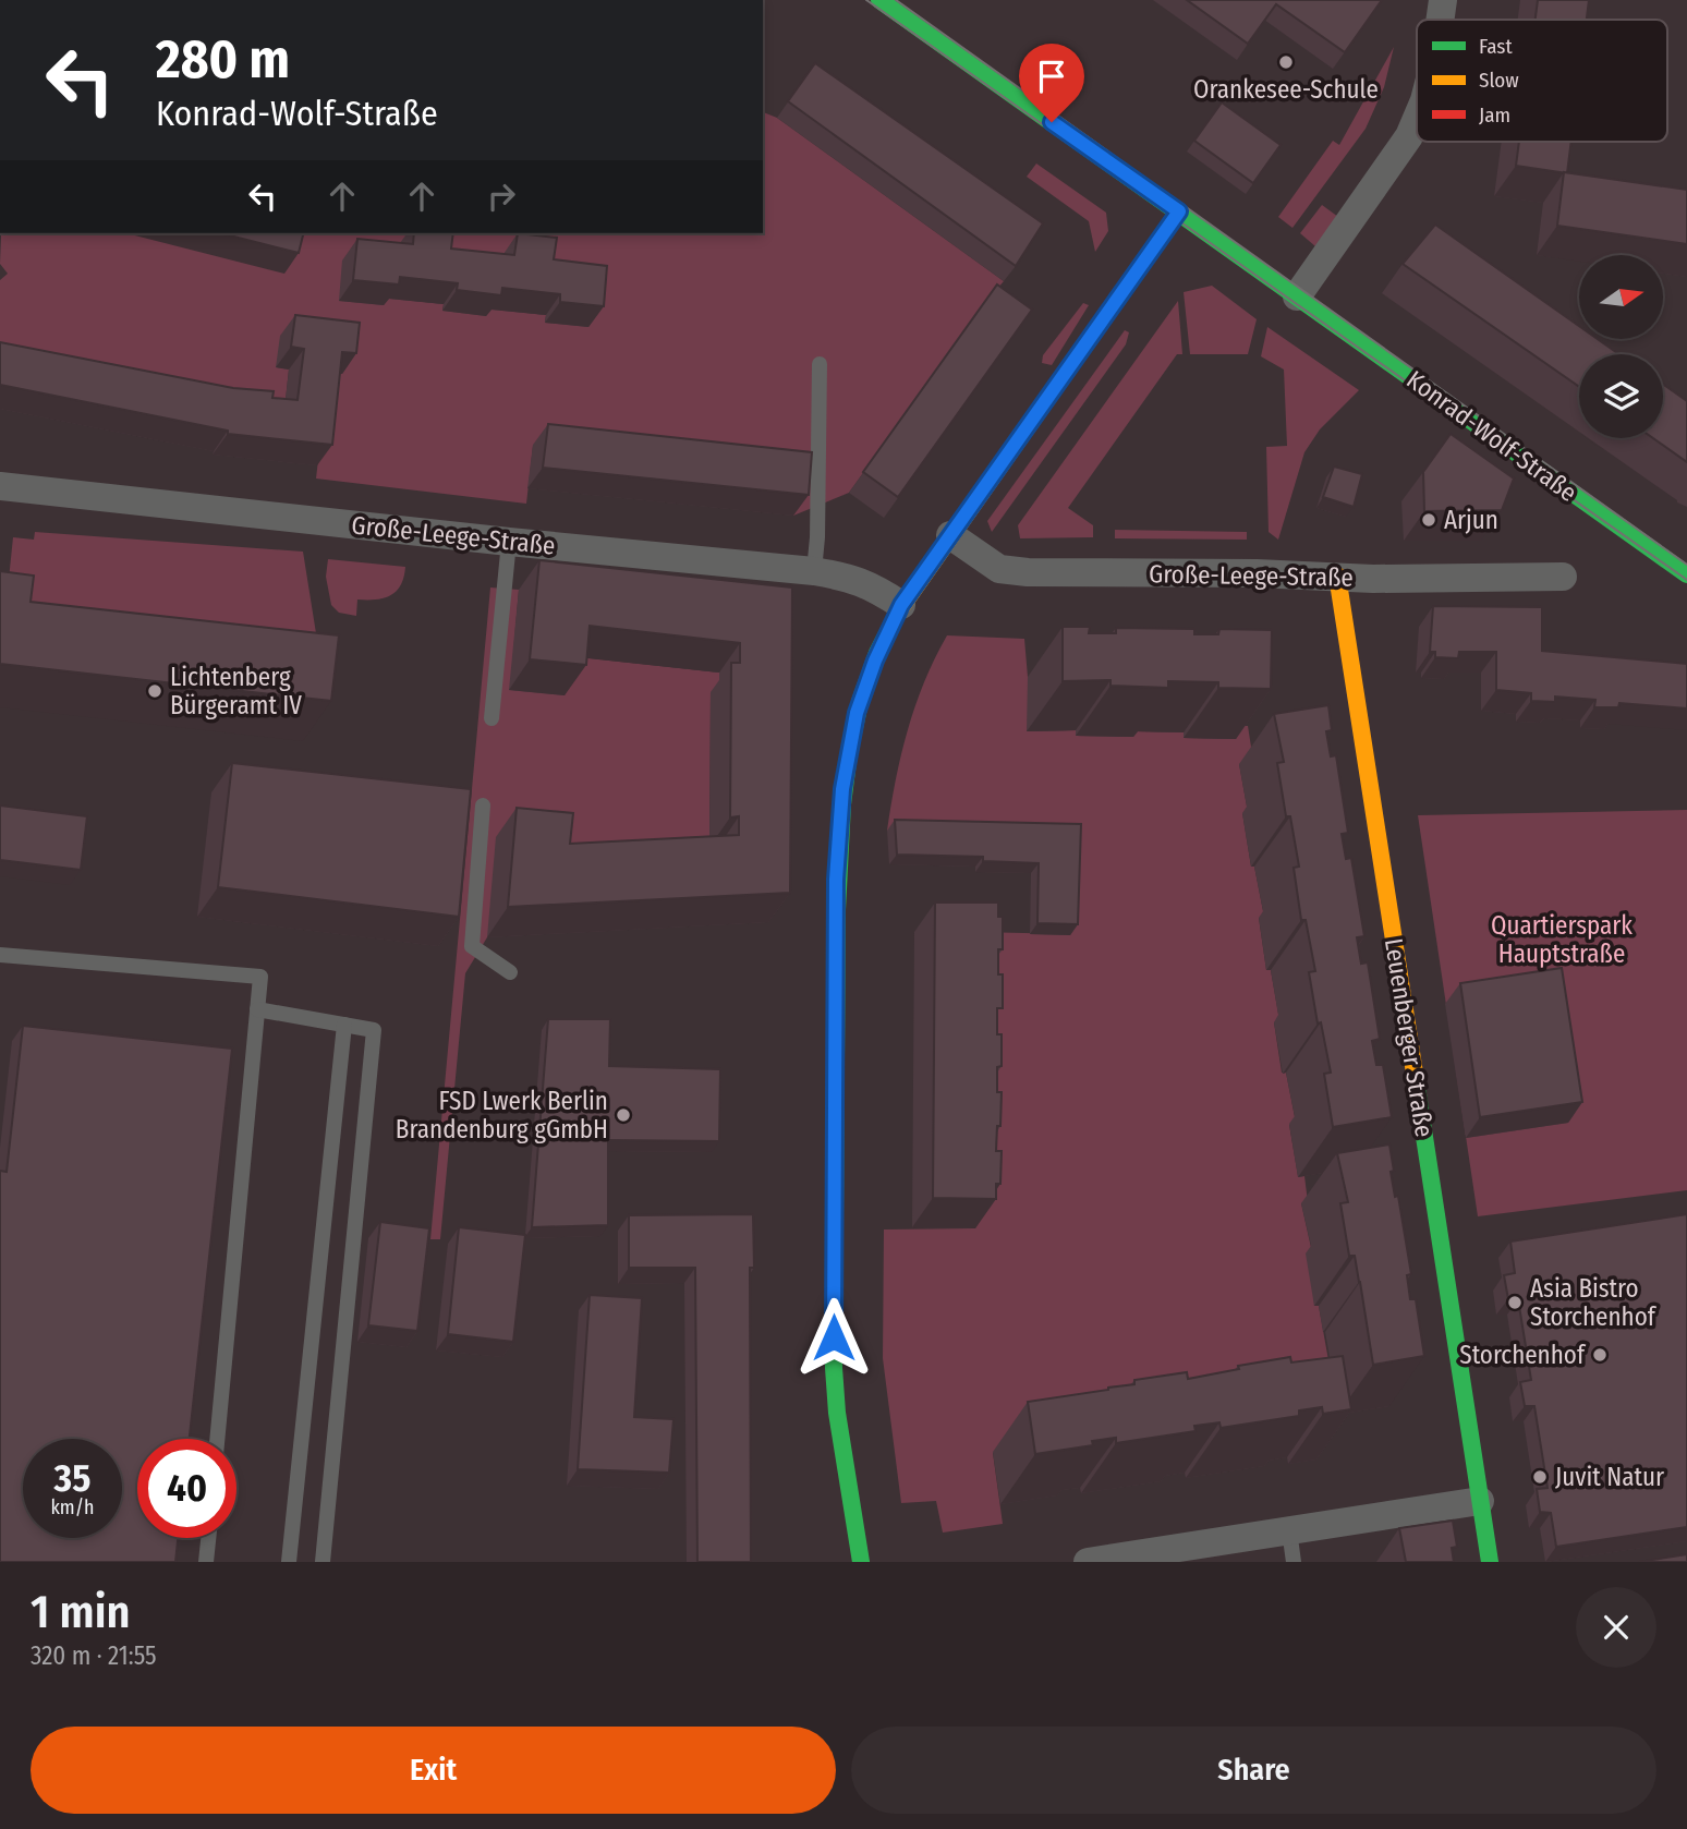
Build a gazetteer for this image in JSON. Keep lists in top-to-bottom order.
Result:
{
  "streets": {
    "street": ["Konrad-Wolf-Straße", "Große-Leege-Straße", "Leuenberger Straße"]
  },
  "crossings": [
    ["Große-Leege-Straße", "Leuenberger Straße"]
  ],
  "parks": ["Quartierspark Hauptstraße"],
  "places": [
    "Orankesee-Schule",
    "Arjun",
    "Lichtenberg Bürgeramt IV",
    "FSD Lwerk Berlin Brandenburg gGmbH",
    "Asia Bistro Storchenhof",
    "Storchenhof",
    "Juvit Natur"
  ],
  "legend": ["Fast", "Slow", "Jam"],
  "north": "right",
  "page": {
    "turn": ["280 m", "Konrad-Wolf-Straße"],
    "speed": "35 km/h",
    "limit": "40",
    "heading": ["1 min", "320 m · 21:55"],
    "buttons": ["Exit", "Share"]
  }
}
